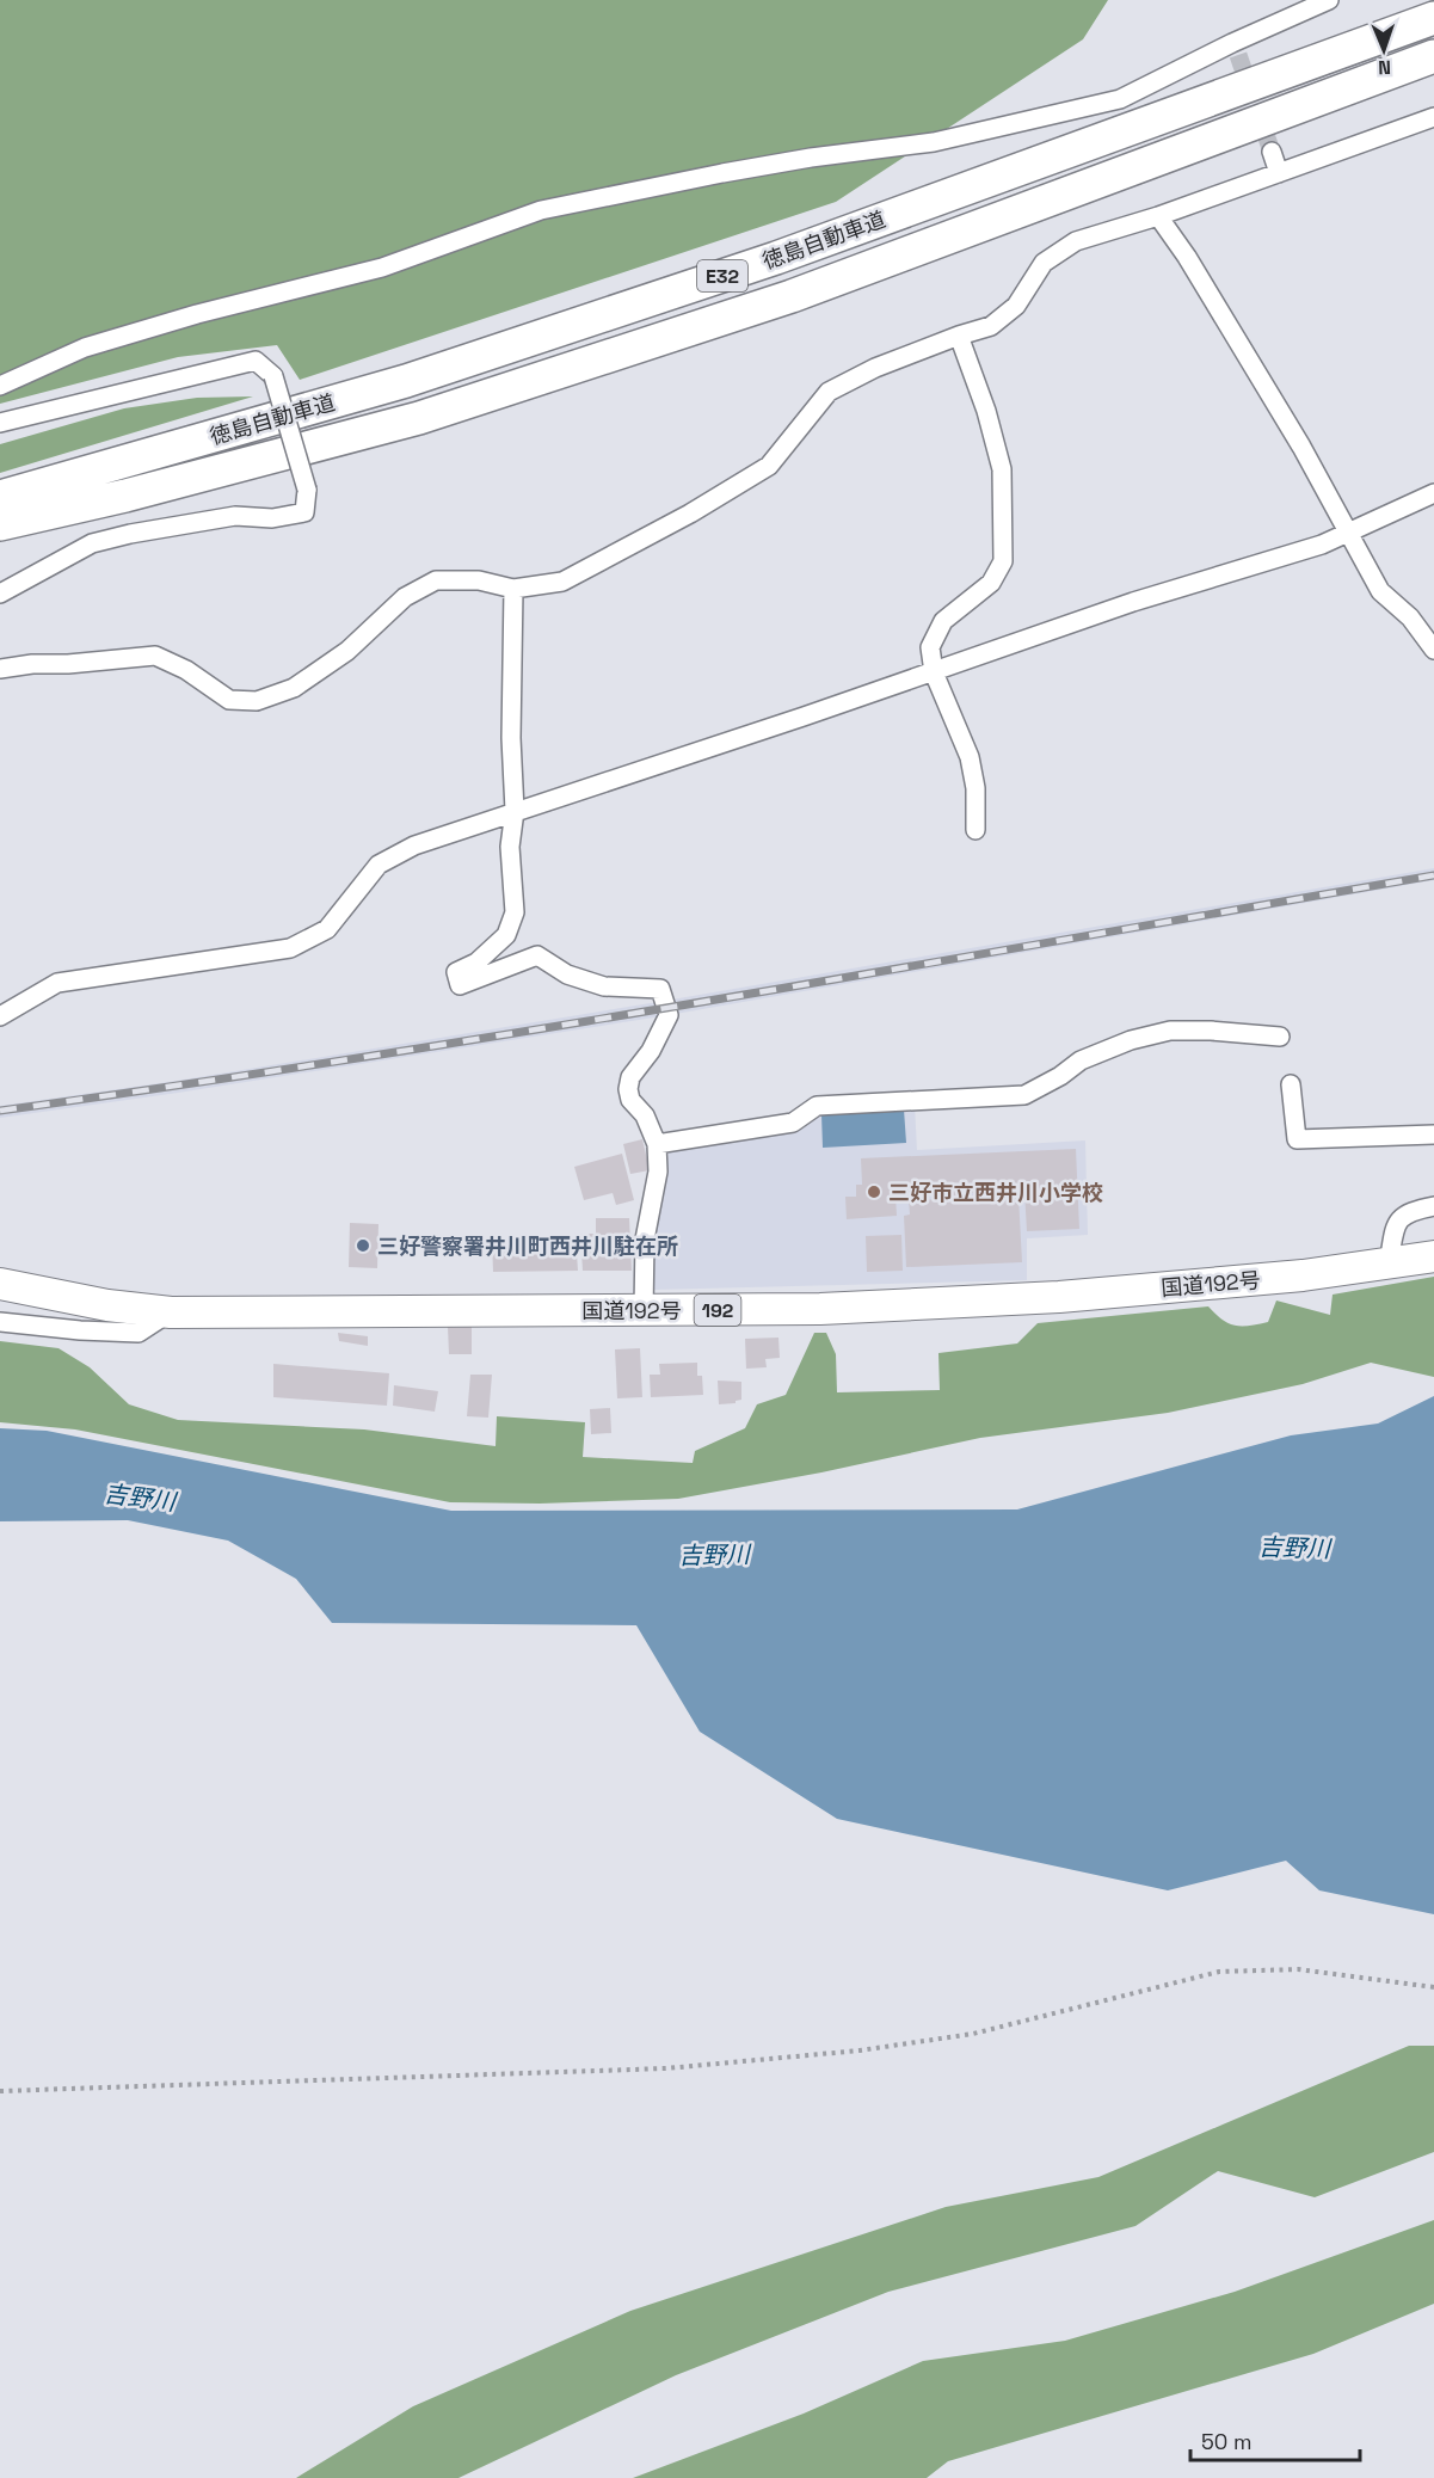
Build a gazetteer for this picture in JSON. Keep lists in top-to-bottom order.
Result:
{
  "streets": {
    "highway": [
      "徳島自動車道",
      "E32",
      "国道192号",
      "192"
    ]
  },
  "water": ["吉野川"],
  "places": ["三好市立西井川小学校", "三好警察署井川町西井川駐在所"],
  "scale_bar": "50 m",
  "north": "bottom"
}
